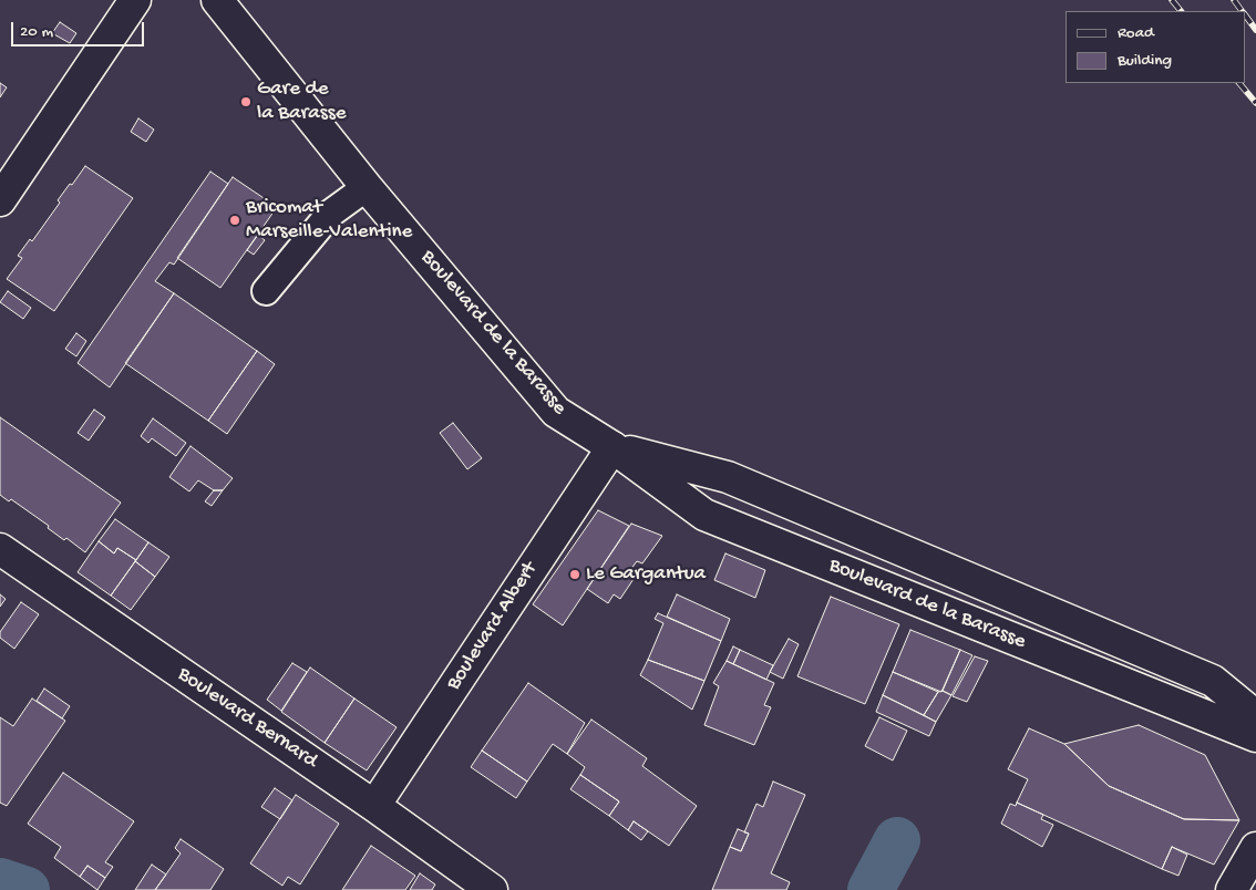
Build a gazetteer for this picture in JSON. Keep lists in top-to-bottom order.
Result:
{
  "streets": {
    "main road": ["Boulevard de la Barasse", "Boulevard Albert", "Boulevard Bernard"]
  },
  "crossings": [
    ["Boulevard de la Barasse", "Boulevard Albert"],
    ["Boulevard Albert", "Boulevard Bernard"]
  ],
  "places": ["Gare de la Barasse", "Bricomat Marseille-Valentine", "Le Gargantua"],
  "legend": ["Road", "Building"],
  "scale_bar": "20 m"
}
